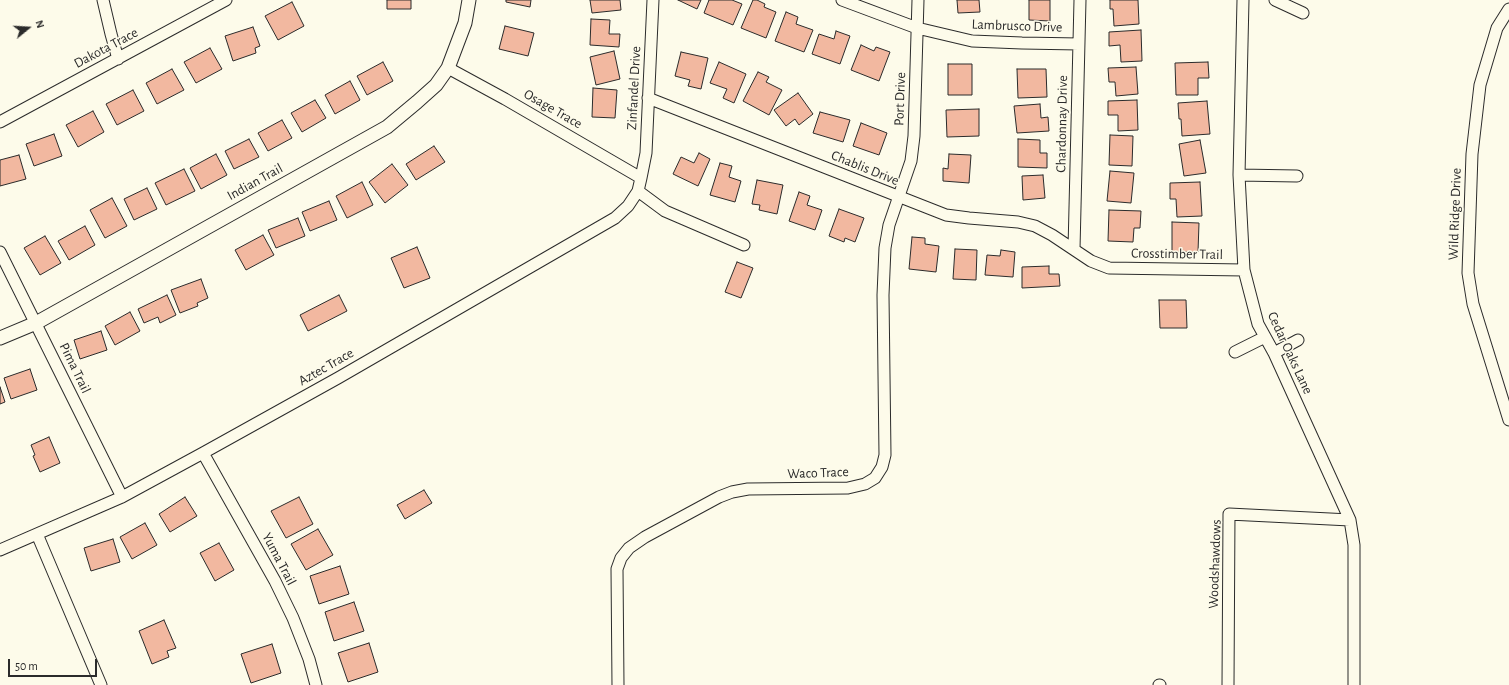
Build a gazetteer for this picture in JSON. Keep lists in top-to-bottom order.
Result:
{
  "streets": {
    "street": [
      "Lambrusco Drive",
      "Dakota Trace",
      "Zinfandel Drive",
      "Port Drive",
      "Osage Trace",
      "Chardonnay Drive",
      "Chablis Drive",
      "Indian Trail",
      "Wild Ridge Drive",
      "Crosstimber Trail",
      "Cedar Oaks Lane",
      "Aztec Trace",
      "Pima Trail",
      "Waco Trace",
      "Yuma Trail",
      "Woodshawdows"
    ]
  },
  "crossings": [
    ["Lambrusco Drive", "Port Drive"],
    ["Lambrusco Drive", "Chardonnay Drive"],
    ["Zinfandel Drive", "Osage Trace"],
    ["Zinfandel Drive", "Chablis Drive"],
    ["Zinfandel Drive", "Aztec Trace"],
    ["Port Drive", "Chablis Drive"],
    ["Port Drive", "Waco Trace"],
    ["Osage Trace", "Indian Trail"],
    ["Osage Trace", "Aztec Trace"],
    ["Chardonnay Drive", "Chablis Drive"],
    ["Chablis Drive", "Crosstimber Trail"],
    ["Chablis Drive", "Waco Trace"],
    ["Indian Trail", "Pima Trail"],
    ["Crosstimber Trail", "Cedar Oaks Lane"],
    ["Cedar Oaks Lane", "Woodshawdows"],
    ["Aztec Trace", "Pima Trail"],
    ["Aztec Trace", "Yuma Trail"]
  ],
  "scale_bar": "50 m",
  "north": "right"
}
